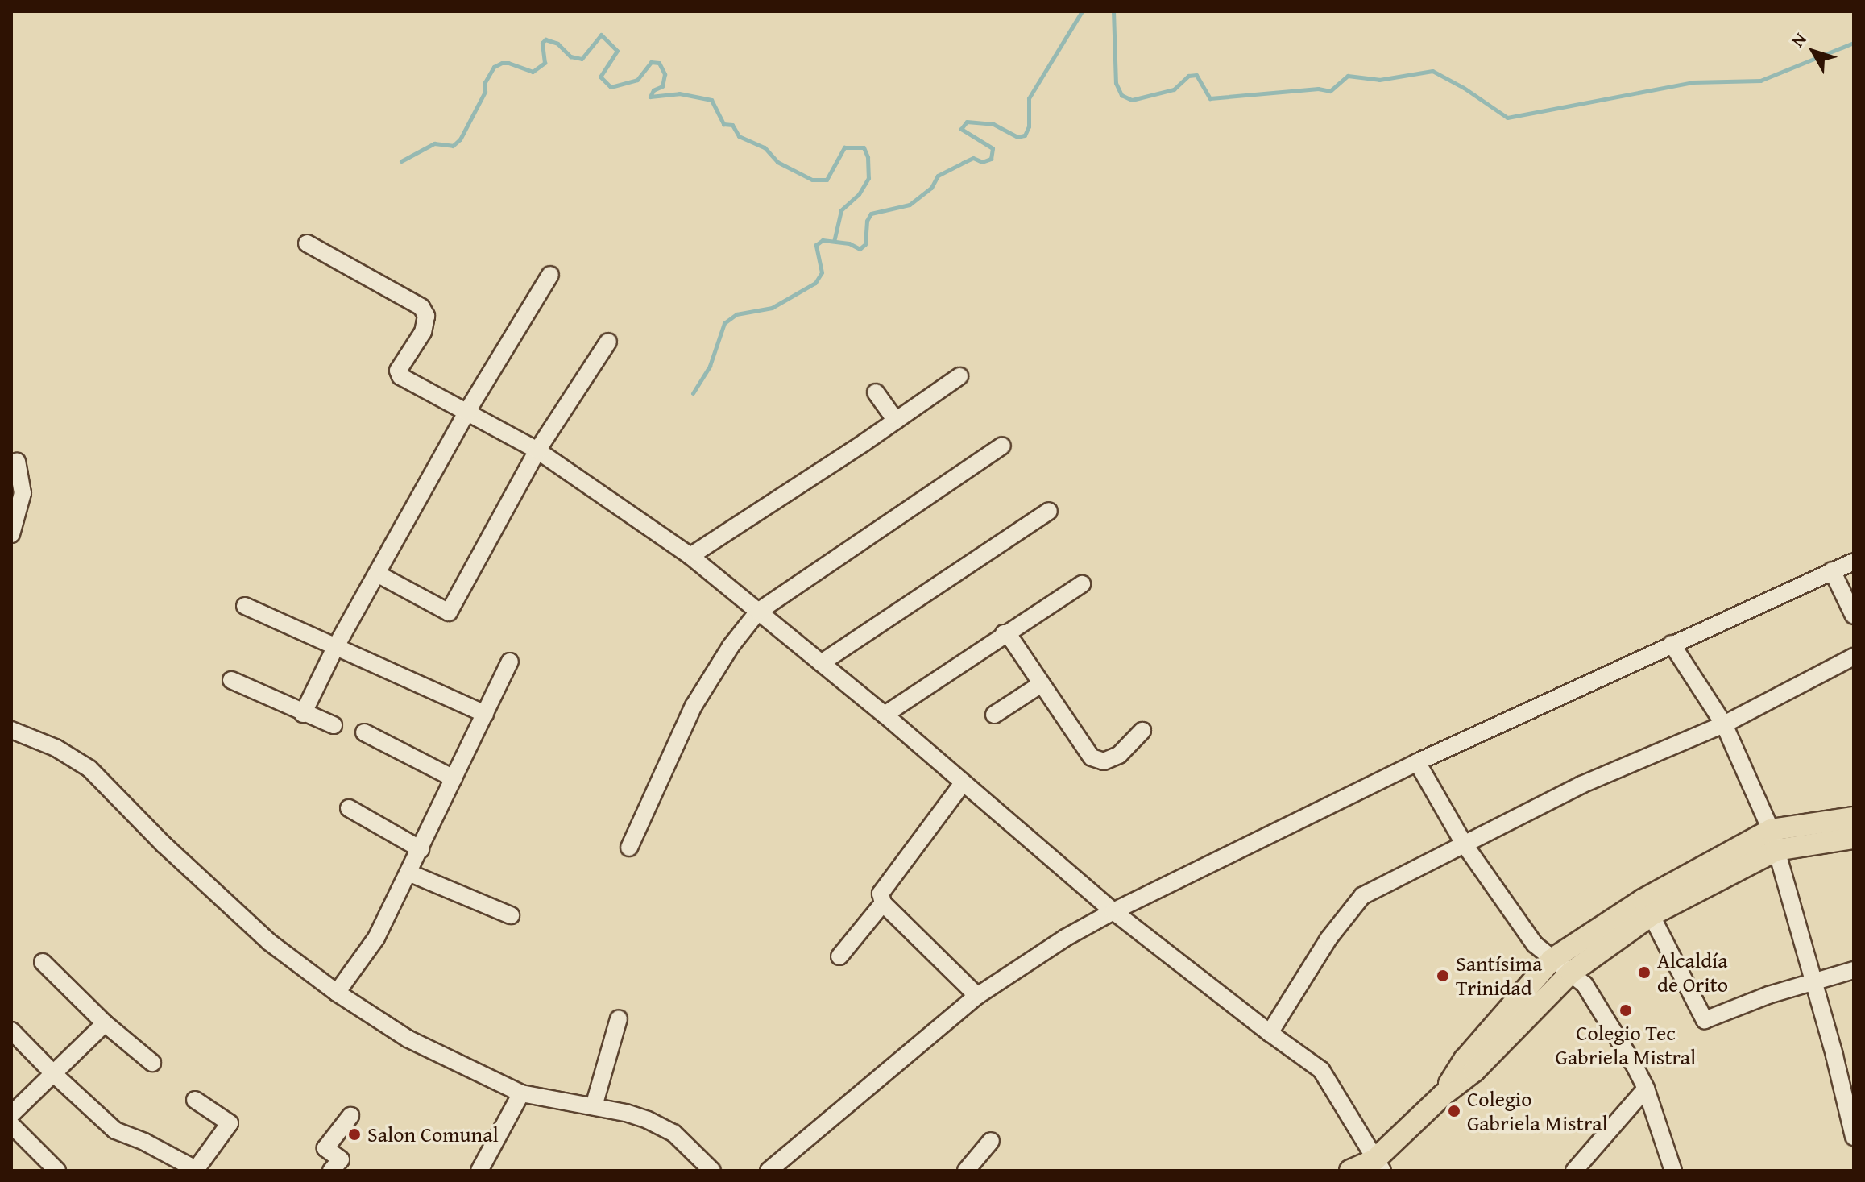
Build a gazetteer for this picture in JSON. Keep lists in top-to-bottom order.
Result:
{
  "places": [
    "Alcaldía de Orito",
    "Santísima Trinidad",
    "Colegio Tec Gabriela Mistral",
    "Colegio Gabriela Mistral",
    "Salon Comunal"
  ],
  "north": "top left"
}
